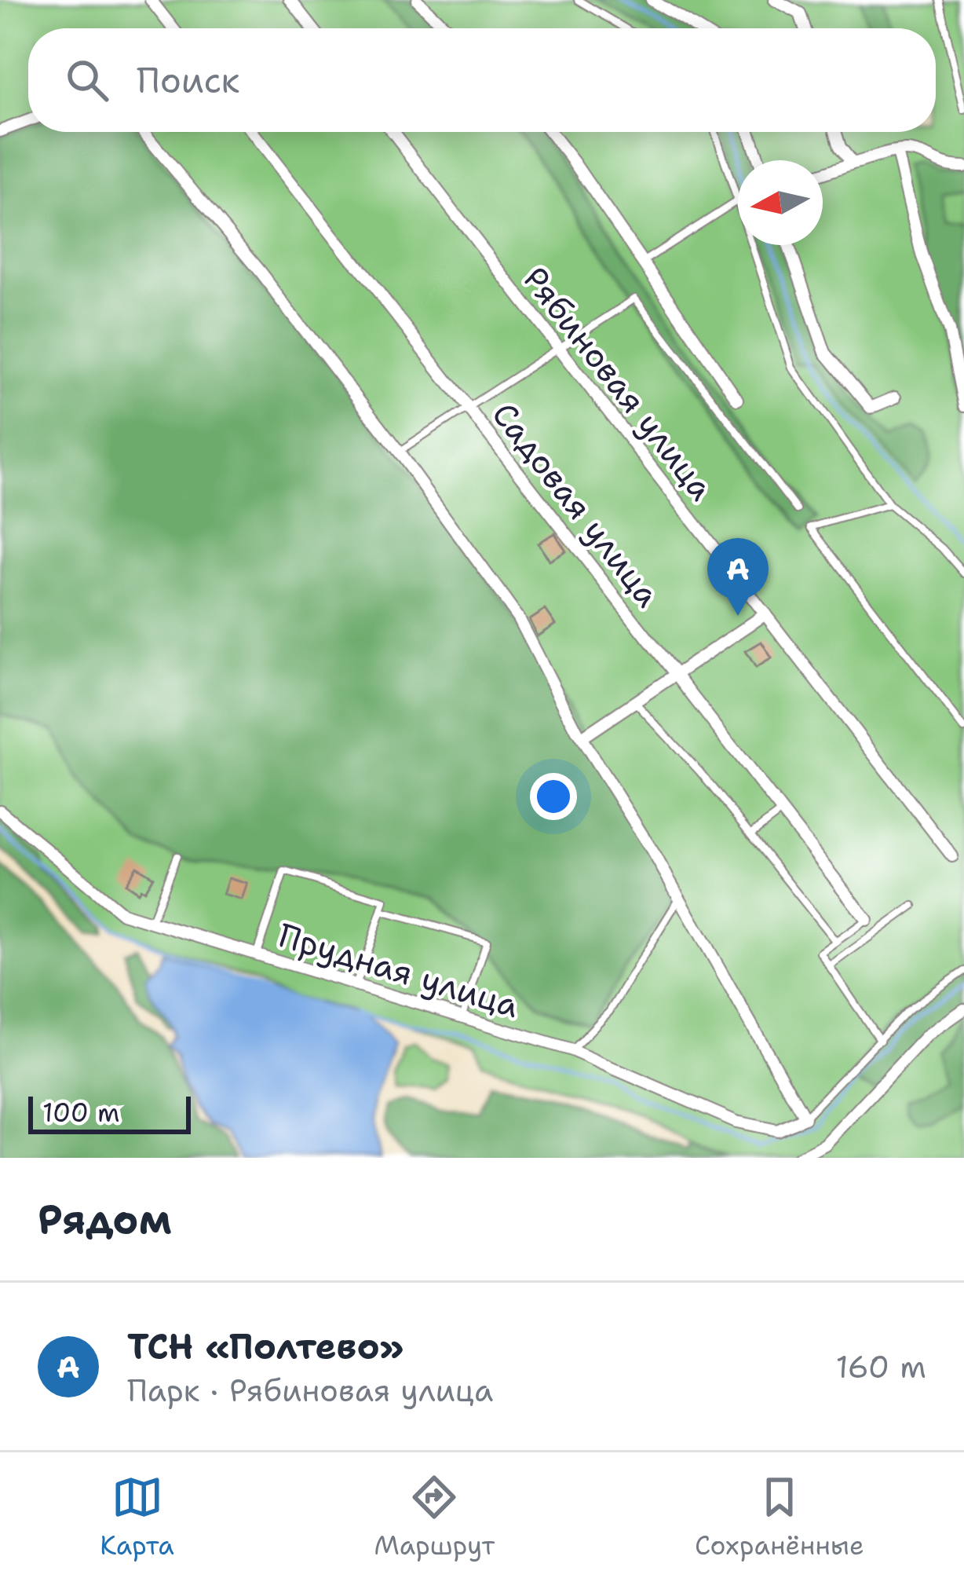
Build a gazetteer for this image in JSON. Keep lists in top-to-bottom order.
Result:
{
  "streets": {
    "street": ["Рябиновая улица", "Садовая улица", "Прудная улица"]
  },
  "scale_bar": "100 m",
  "north": "left",
  "page": {
    "search": "Поиск",
    "pins": "A",
    "scale": "100 m",
    "heading": "Рядом",
    "list": [
      {
        "mark": "A",
        "name": "ТСН «Полтево»",
        "note": "Парк · Рябиновая улица",
        "value": "160 m"
      }
    ],
    "nav": ["Карта", "Маршрут", "Сохранённые"]
  }
}
